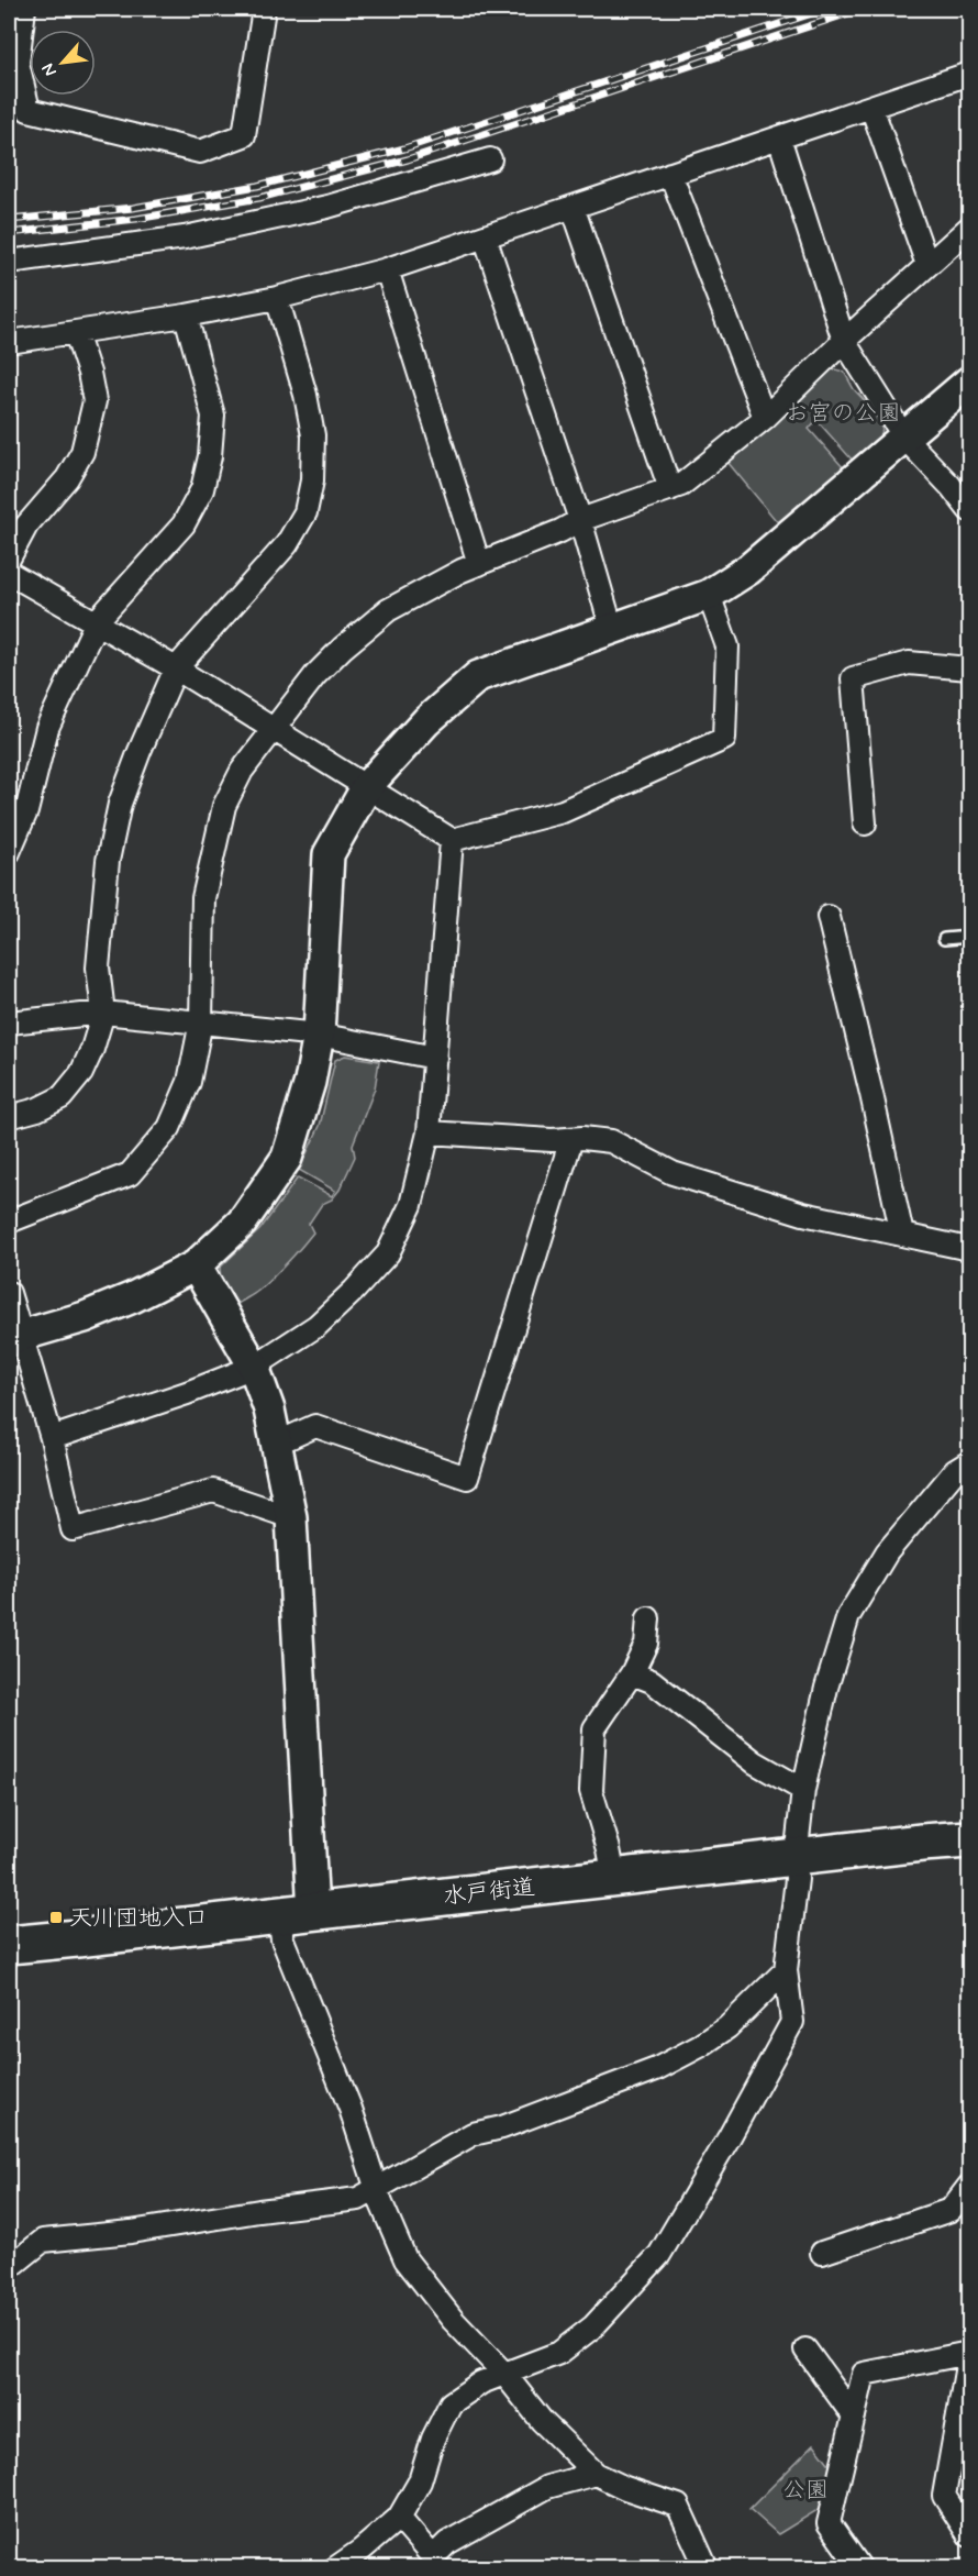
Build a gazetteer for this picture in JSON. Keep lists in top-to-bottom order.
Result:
{
  "streets": {
    "highway": ["水戸街道"]
  },
  "parks": ["お宮の公園", "公園"],
  "places": {
    "transit": ["天川団地入口"]
  },
  "north": "bottom left"
}
